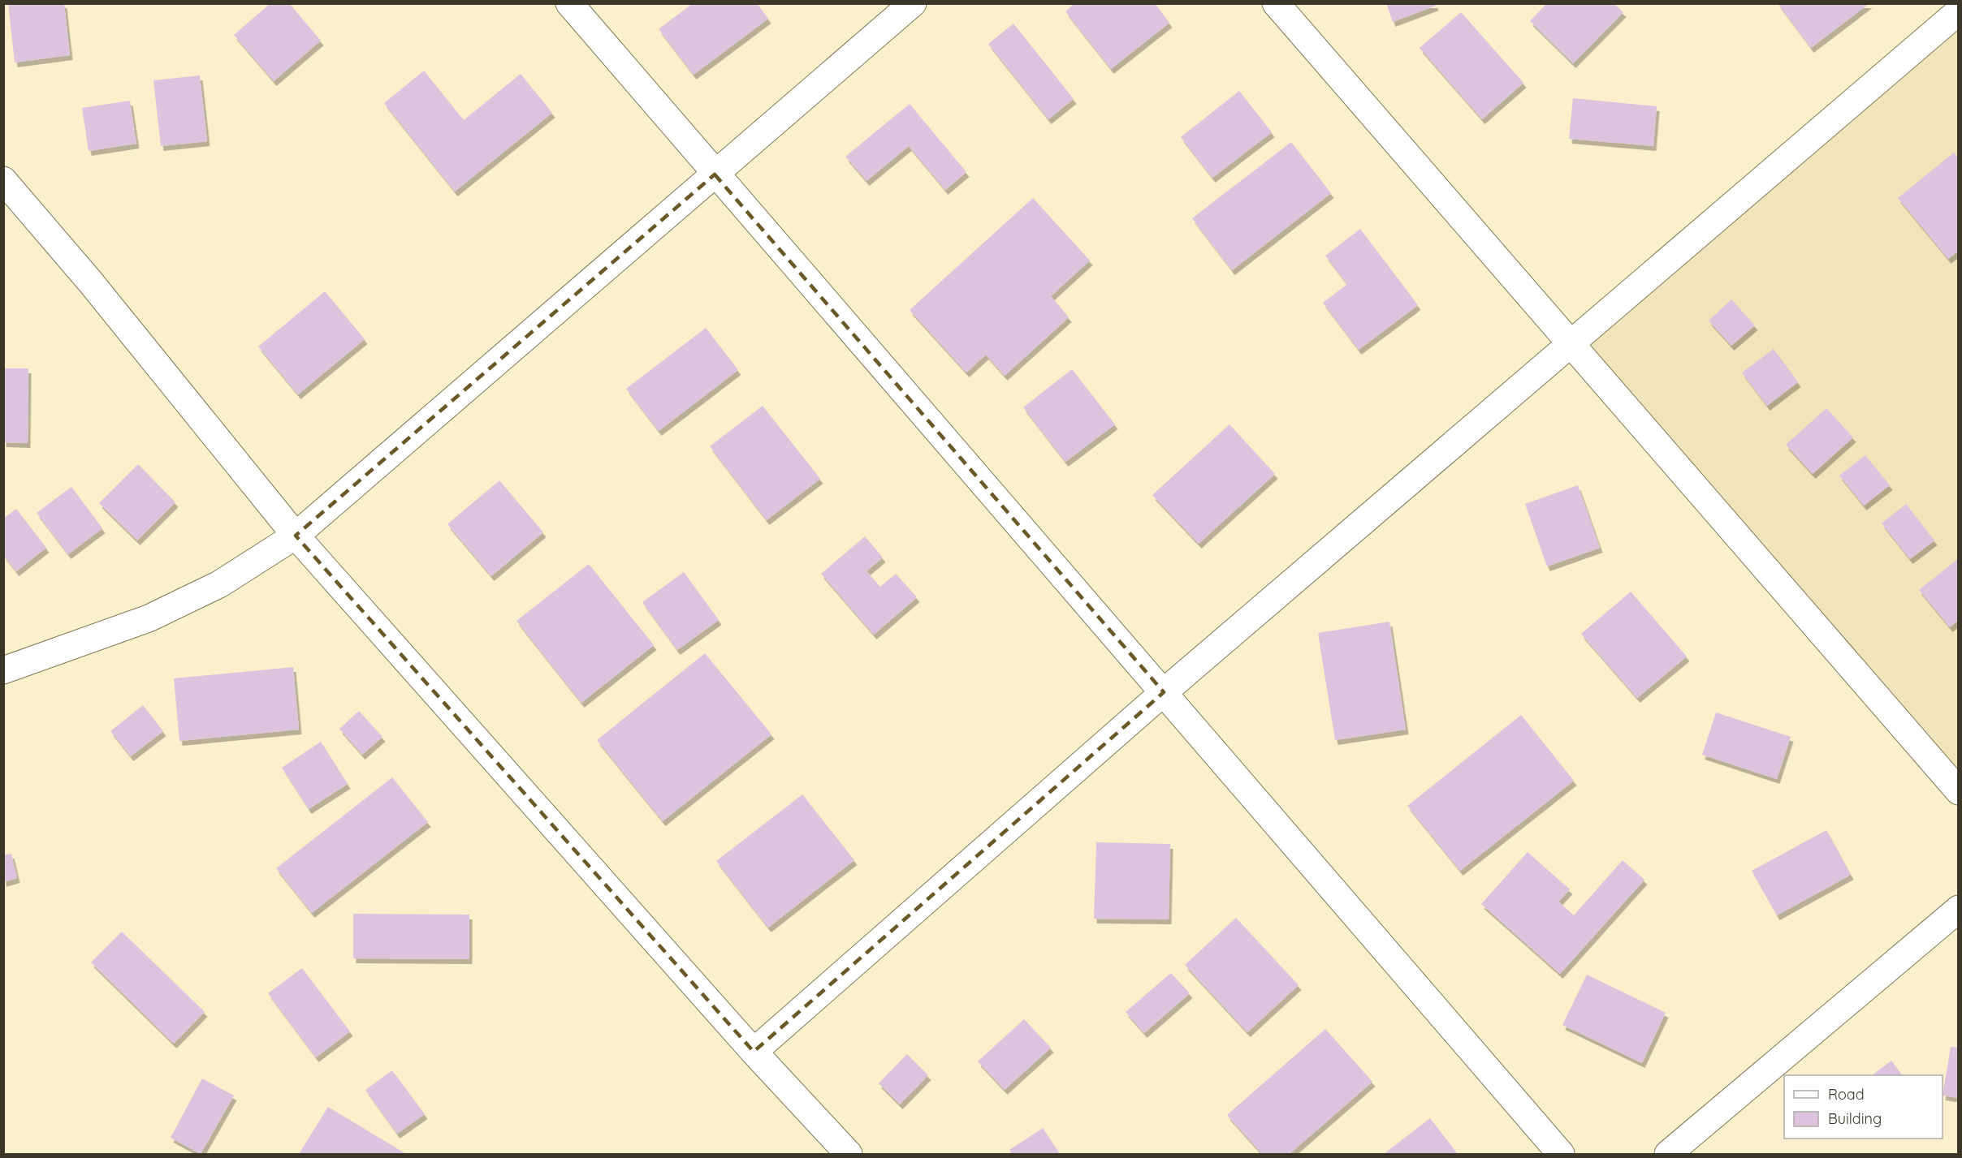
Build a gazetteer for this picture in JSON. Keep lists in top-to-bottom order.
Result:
{
  "legend": ["Road", "Building"]
}
